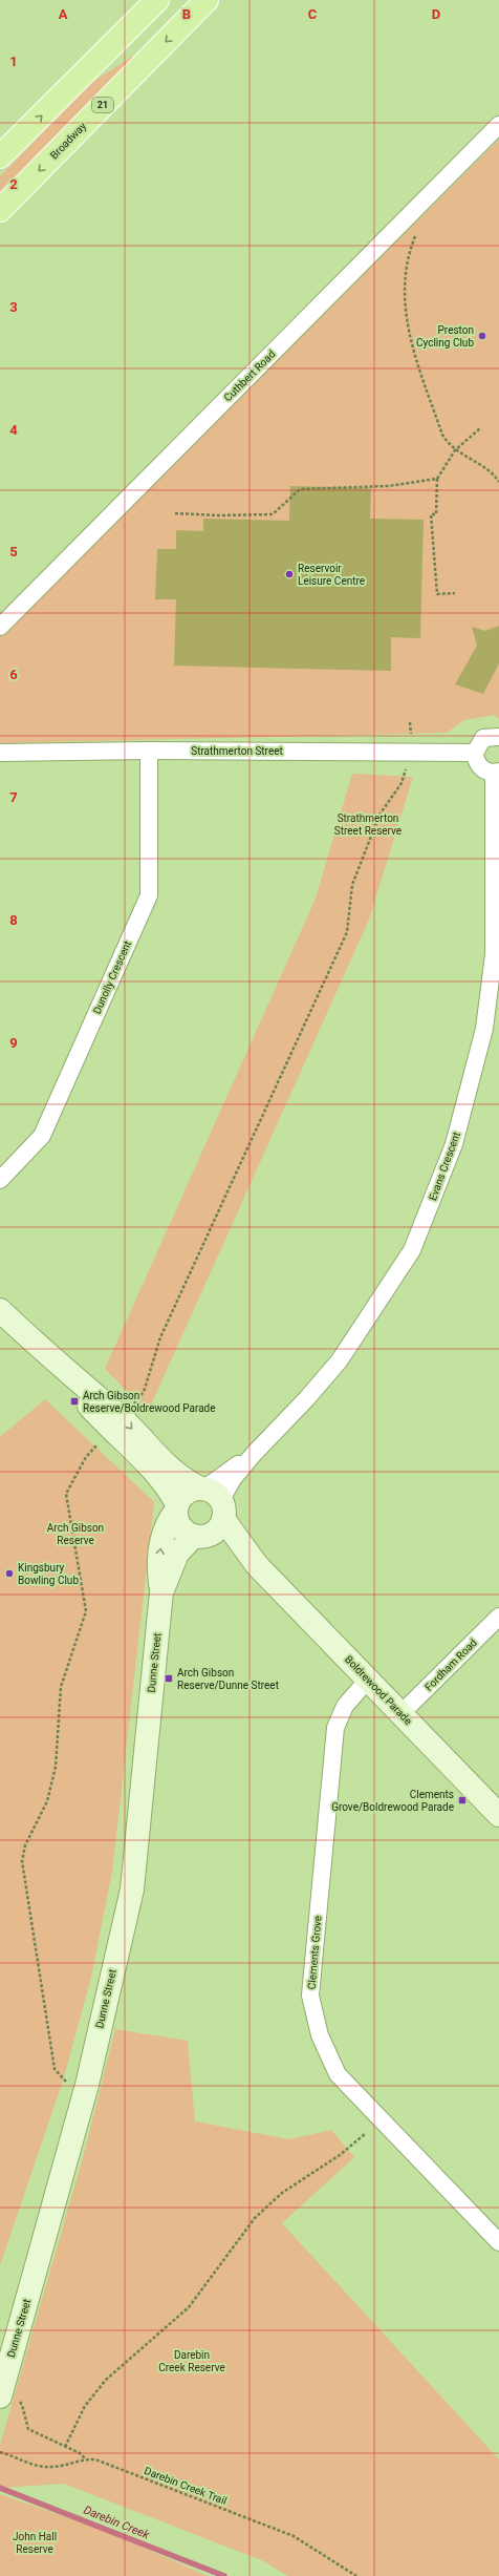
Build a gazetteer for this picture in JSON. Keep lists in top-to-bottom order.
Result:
{
  "streets": {
    "main road": [
      "21",
      "Broadway",
      "Dunne Street",
      "Boldrewood Parade"
    ],
    "street": [
      "Cuthbert Road",
      "Strathmerton Street",
      "Dunolly Crescent",
      "Evans Crescent",
      "Fordham Road",
      "Clements Grove"
    ],
    "path": ["Darebin Creek Trail"]
  },
  "crossings": [
    ["Strathmerton Street", "Dunolly Crescent"],
    ["Evans Crescent", "Dunne Street"],
    ["Evans Crescent", "Boldrewood Parade"],
    ["Dunne Street", "Boldrewood Parade"],
    ["Fordham Road", "Boldrewood Parade"],
    ["Boldrewood Parade", "Clements Grove"]
  ],
  "water": ["Darebin Creek"],
  "parks": [
    "Strathmerton Street Reserve",
    "Arch Gibson Reserve",
    "Darebin Creek Reserve",
    "John Hall Reserve"
  ],
  "places": {
    "other": ["Preston Cycling Club", "Reservoir Leisure Centre", "Kingsbury Bowling Club"],
    "transit": ["Arch Gibson Reserve/Boldrewood Parade", "Arch Gibson Reserve/Dunne Street", "Clements Grove/Boldrewood Parade"]
  },
  "grid": {
    "columns": [
      "A",
      "B",
      "C",
      "D"
    ],
    "rows": [
      "1",
      "2",
      "3",
      "4",
      "5",
      "6",
      "7",
      "8",
      "9"
    ]
  }
}
